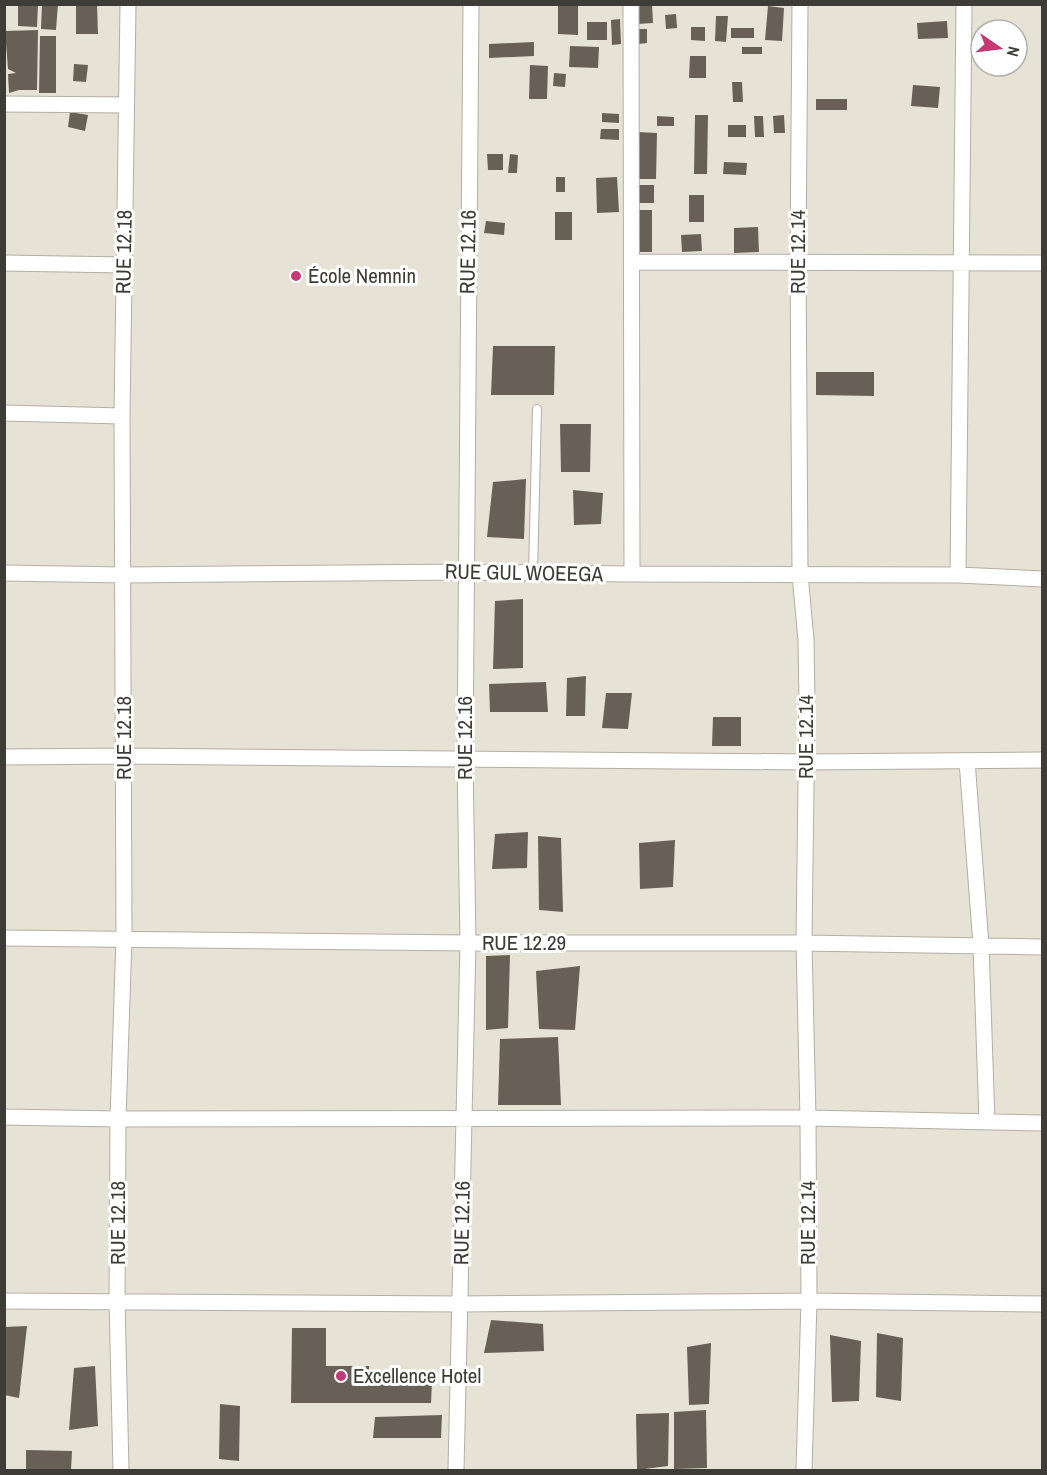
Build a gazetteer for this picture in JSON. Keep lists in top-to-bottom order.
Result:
{
  "streets": {
    "street": [
      "RUE 12.18",
      "RUE 12.16",
      "RUE 12.14",
      "RUE GUL WOEEGA",
      "RUE 12.29"
    ]
  },
  "crossings": [
    ["RUE 12.18", "RUE GUL WOEEGA"],
    ["RUE 12.18", "RUE 12.29"],
    ["RUE 12.16", "RUE GUL WOEEGA"],
    ["RUE 12.16", "RUE 12.29"],
    ["RUE 12.14", "RUE GUL WOEEGA"],
    ["RUE 12.14", "RUE 12.29"]
  ],
  "places": ["École Nemnin", "Excellence Hotel"],
  "north": "right"
}
